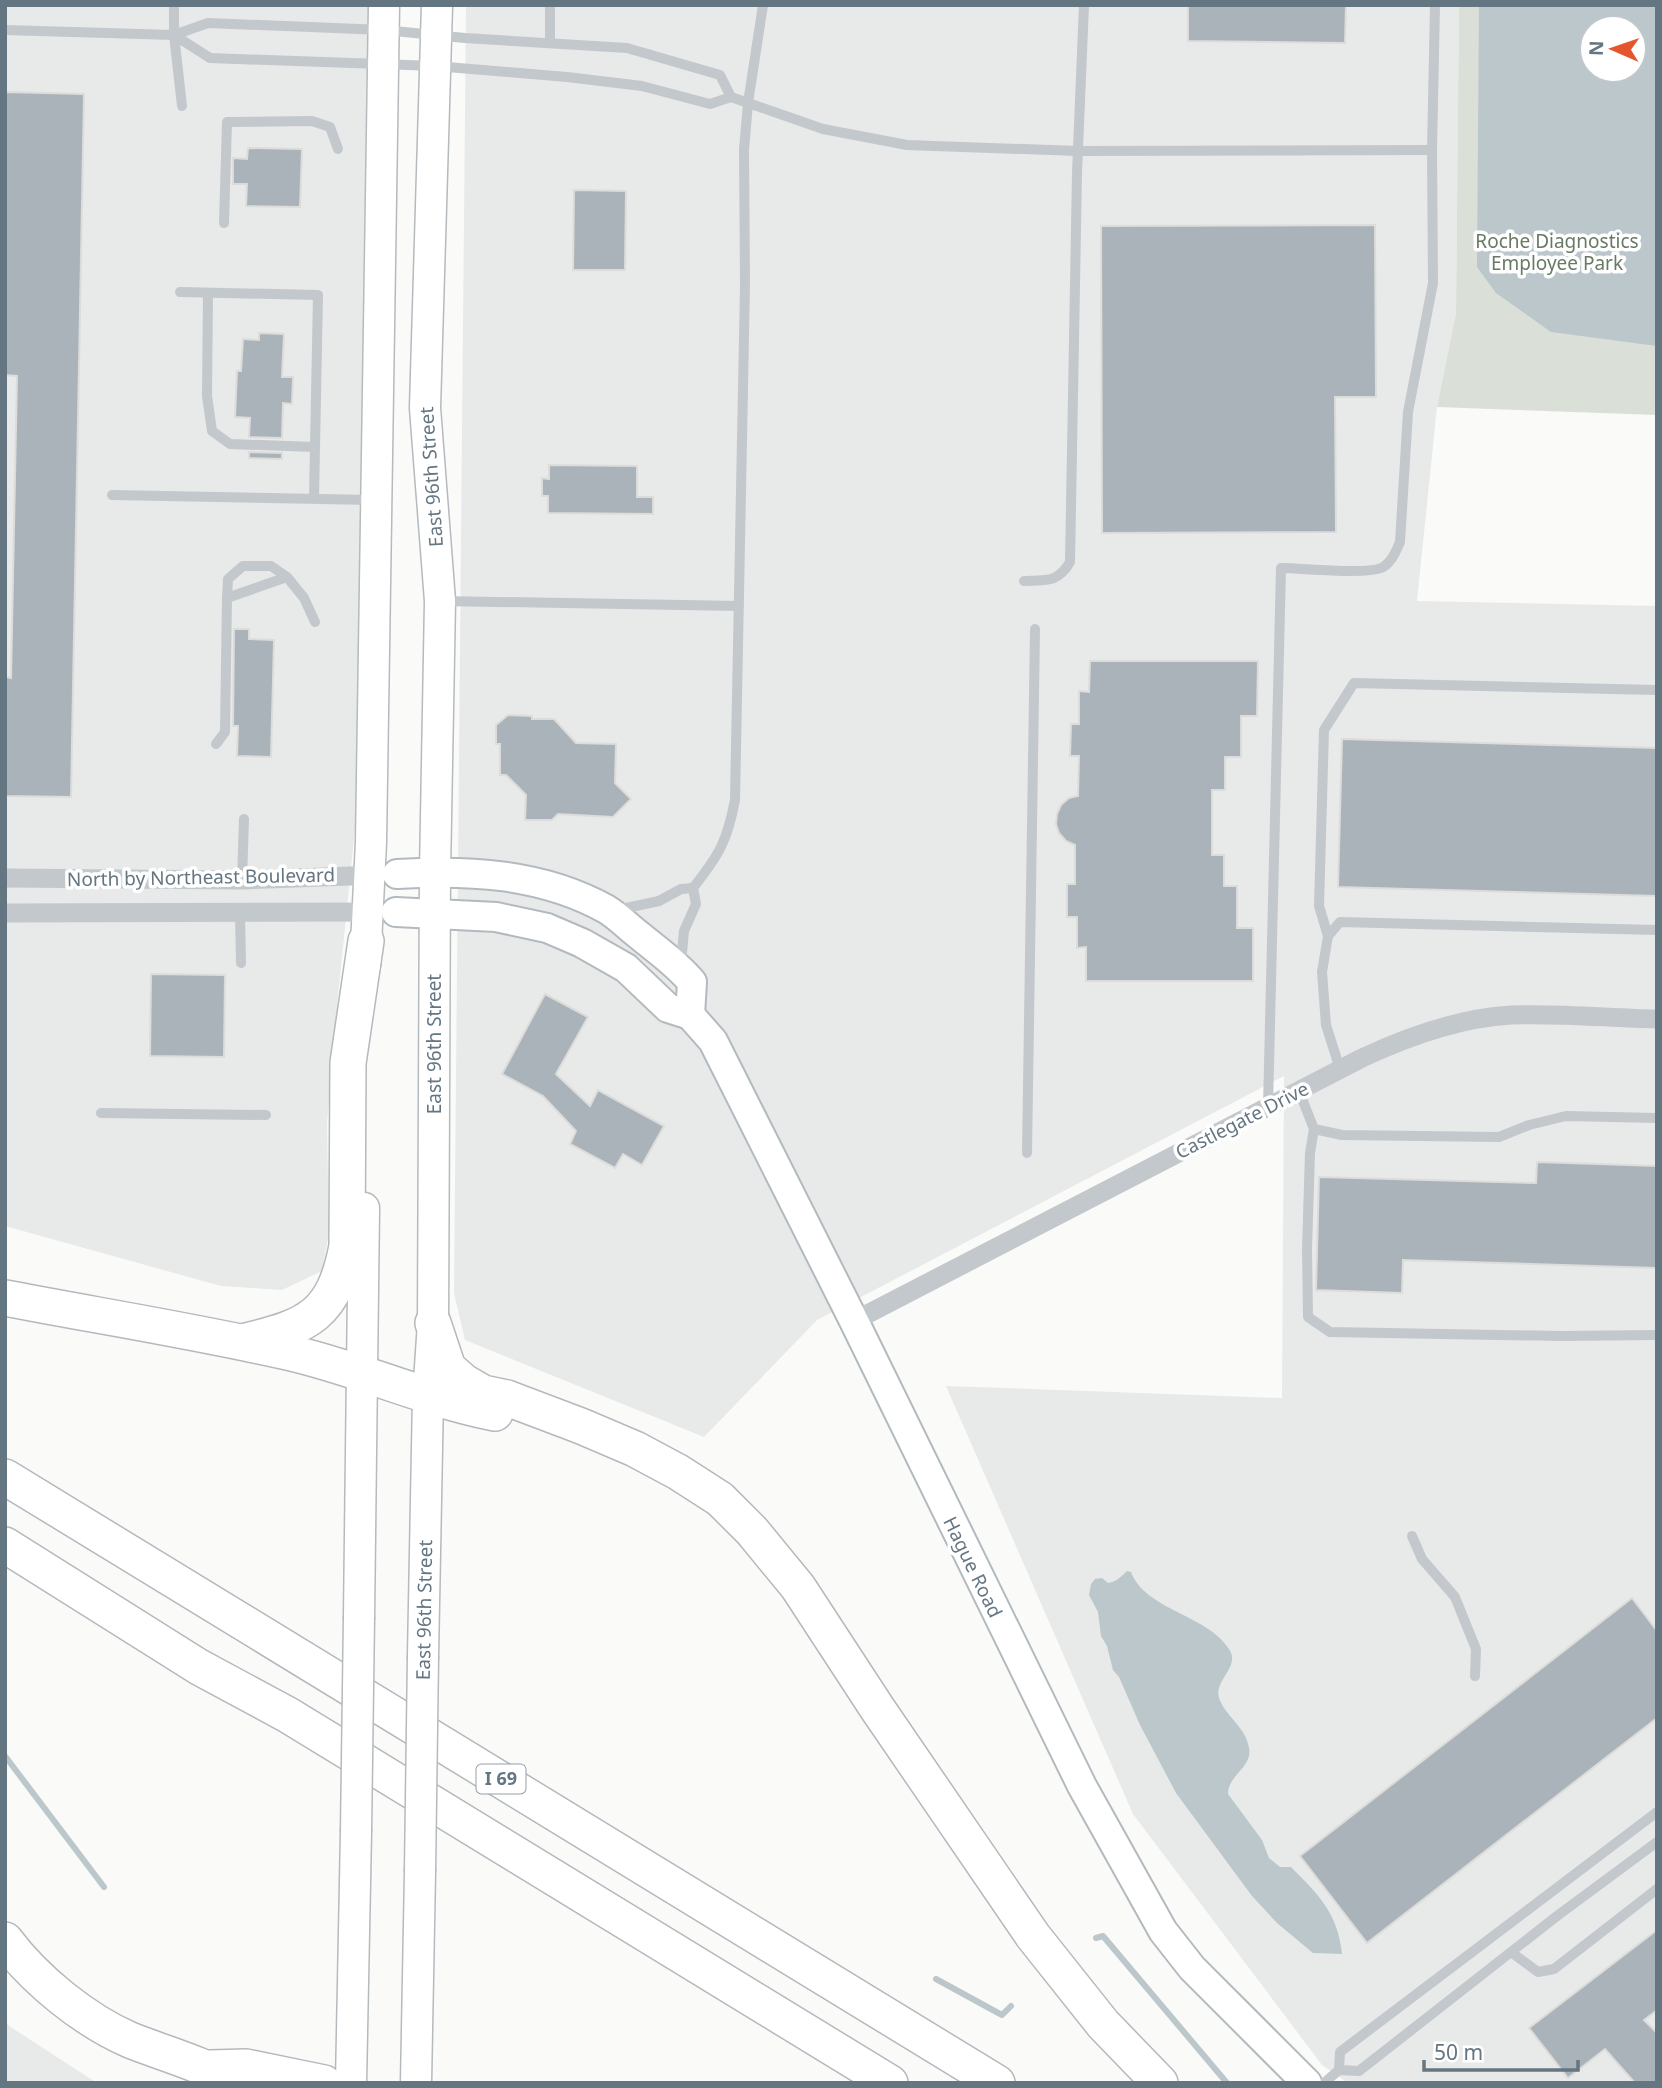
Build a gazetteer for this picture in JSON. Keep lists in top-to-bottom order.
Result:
{
  "streets": {
    "highway": ["I 69"],
    "main road": ["East 96th Street"],
    "street": ["North by Northeast Boulevard", "Castlegate Drive", "Hague Road"]
  },
  "crossings": [
    ["East 96th Street", "Hague Road"],
    ["North by Northeast Boulevard", "Hague Road"],
    ["Castlegate Drive", "Hague Road"]
  ],
  "parks": ["Roche Diagnostics Employee Park"],
  "scale_bar": "50 m",
  "north": "left"
}
